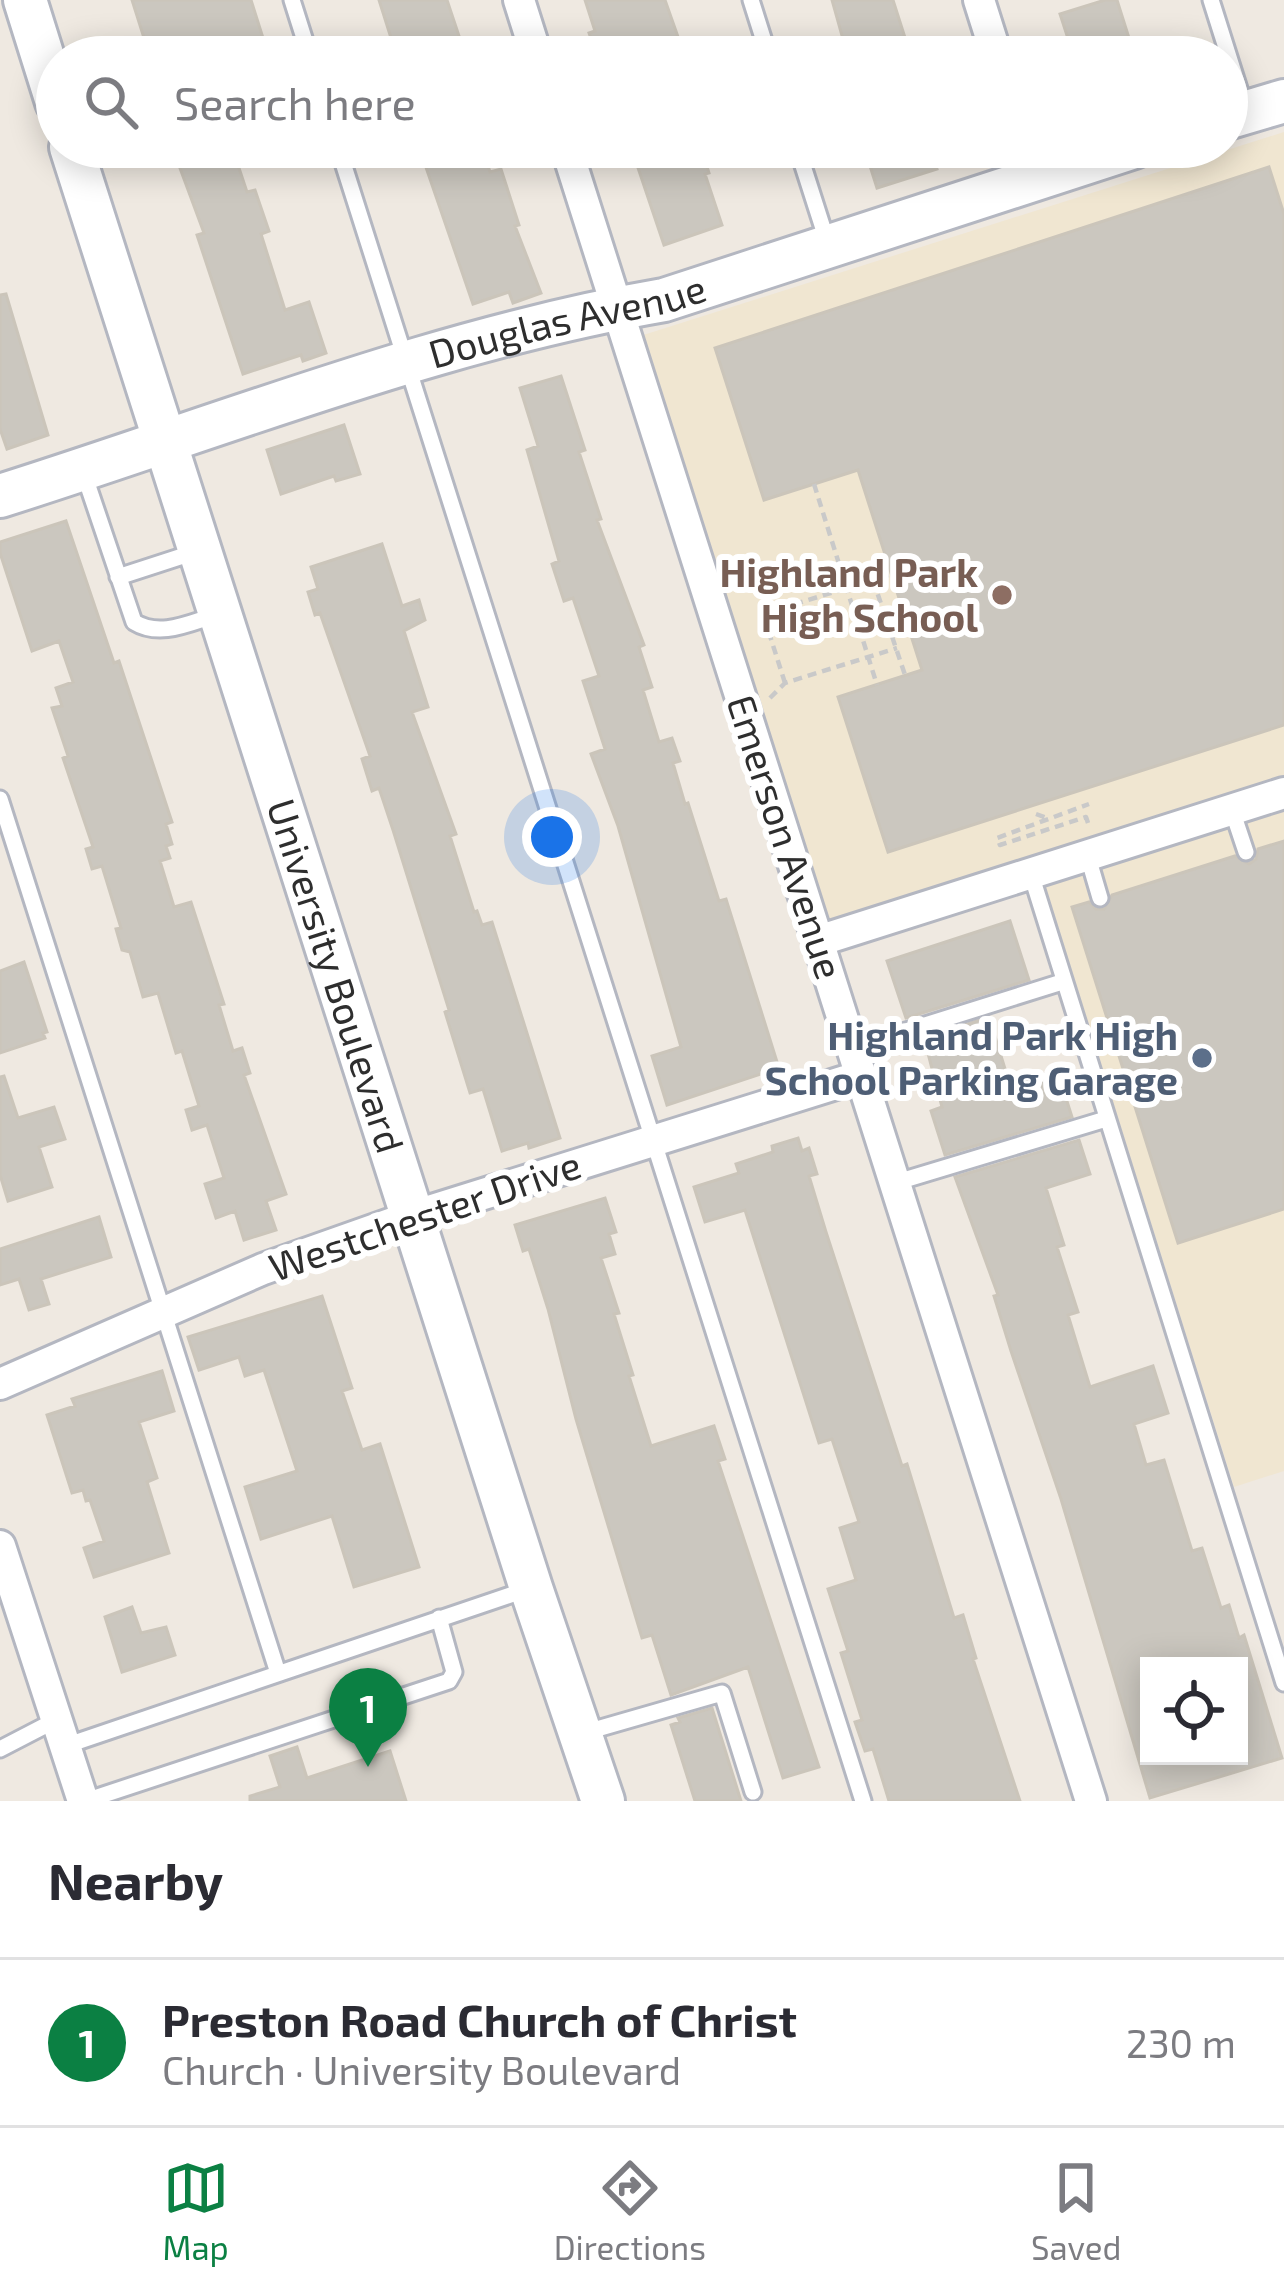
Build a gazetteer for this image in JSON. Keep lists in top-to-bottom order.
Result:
{
  "streets": {
    "street": [
      "Douglas Avenue",
      "Emerson Avenue",
      "University Boulevard",
      "Westchester Drive"
    ]
  },
  "crossings": [
    ["Douglas Avenue", "Emerson Avenue"],
    ["Douglas Avenue", "University Boulevard"],
    ["Emerson Avenue", "Westchester Drive"],
    ["University Boulevard", "Westchester Drive"]
  ],
  "places": ["Highland Park High School", "Highland Park High School Parking Garage"],
  "page": {
    "search": "Search here",
    "pins": "1",
    "heading": "Nearby",
    "list": [
      {
        "mark": "1",
        "name": "Preston Road Church of Christ",
        "note": "Church · University Boulevard",
        "value": "230 m"
      }
    ],
    "nav": ["Map", "Directions", "Saved"]
  }
}
